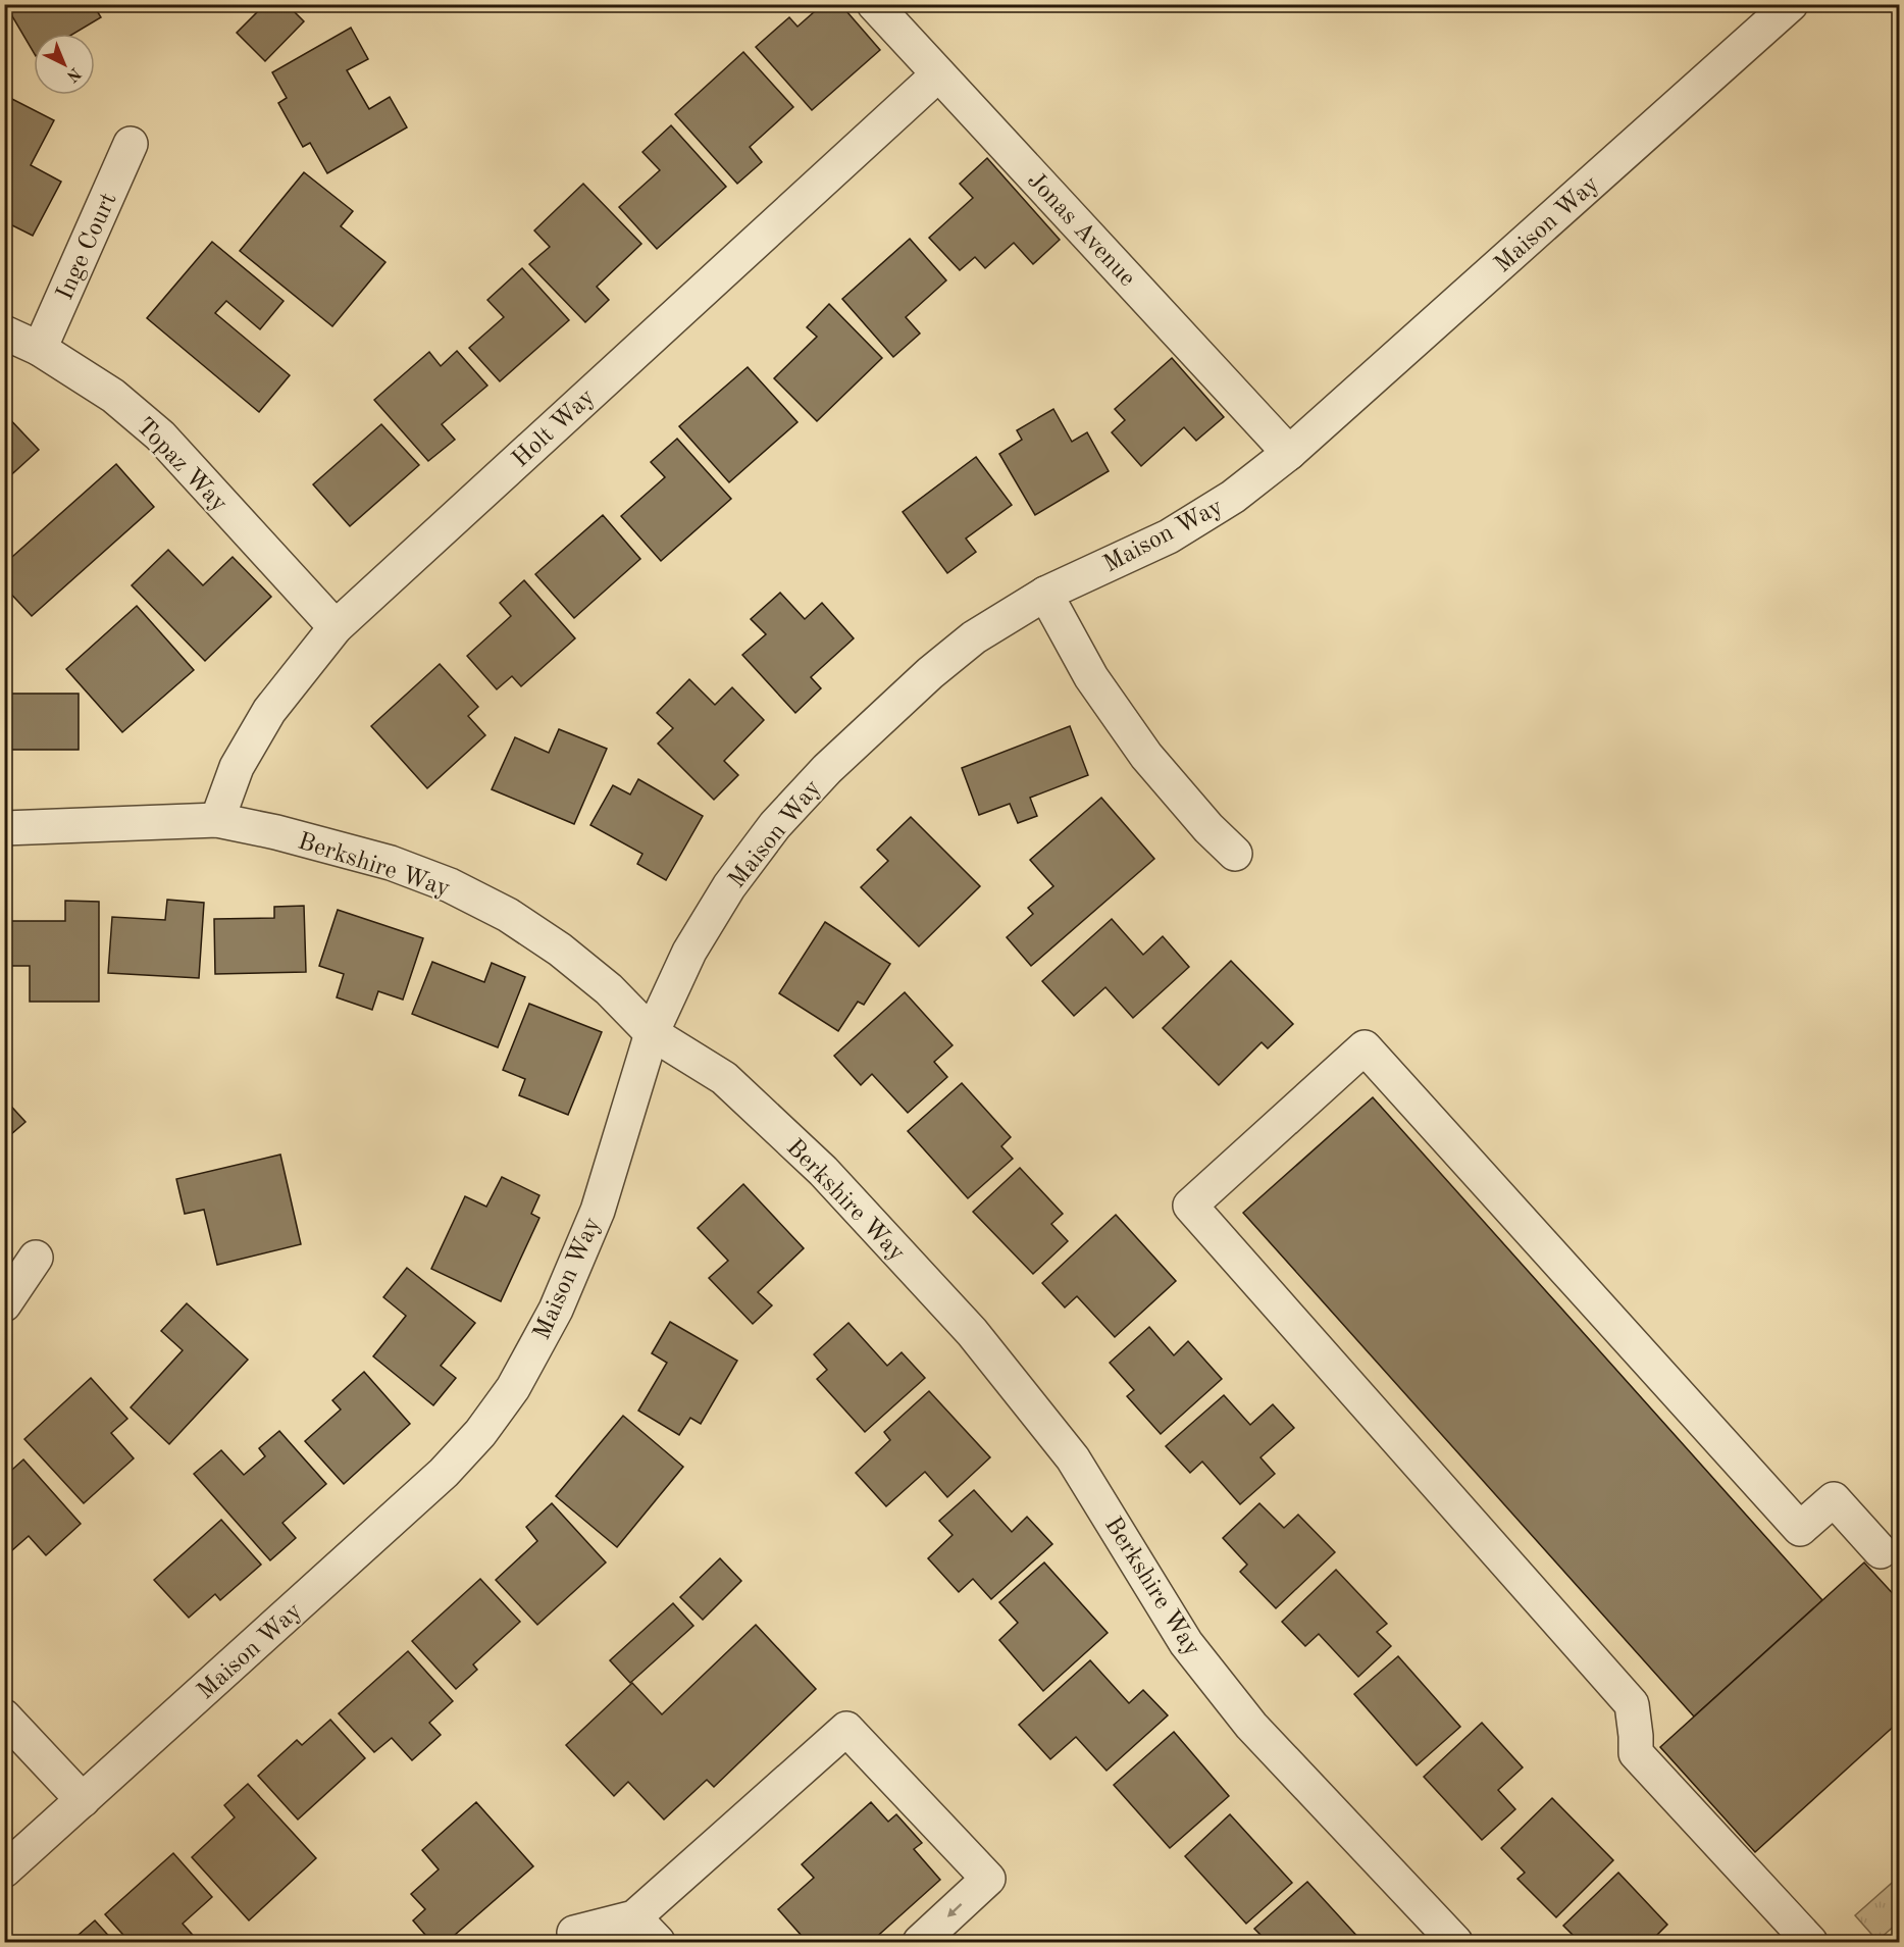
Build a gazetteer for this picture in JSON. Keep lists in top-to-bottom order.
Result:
{
  "streets": {
    "street": [
      "Maison Way",
      "Jonas Avenue",
      "Inge Court",
      "Holt Way",
      "Topaz Way",
      "Berkshire Way"
    ]
  },
  "crossings": [
    ["Maison Way", "Jonas Avenue"],
    ["Maison Way", "Berkshire Way"],
    ["Jonas Avenue", "Holt Way"],
    ["Inge Court", "Topaz Way"],
    ["Holt Way", "Topaz Way"],
    ["Holt Way", "Berkshire Way"]
  ],
  "north": "bottom right"
}
